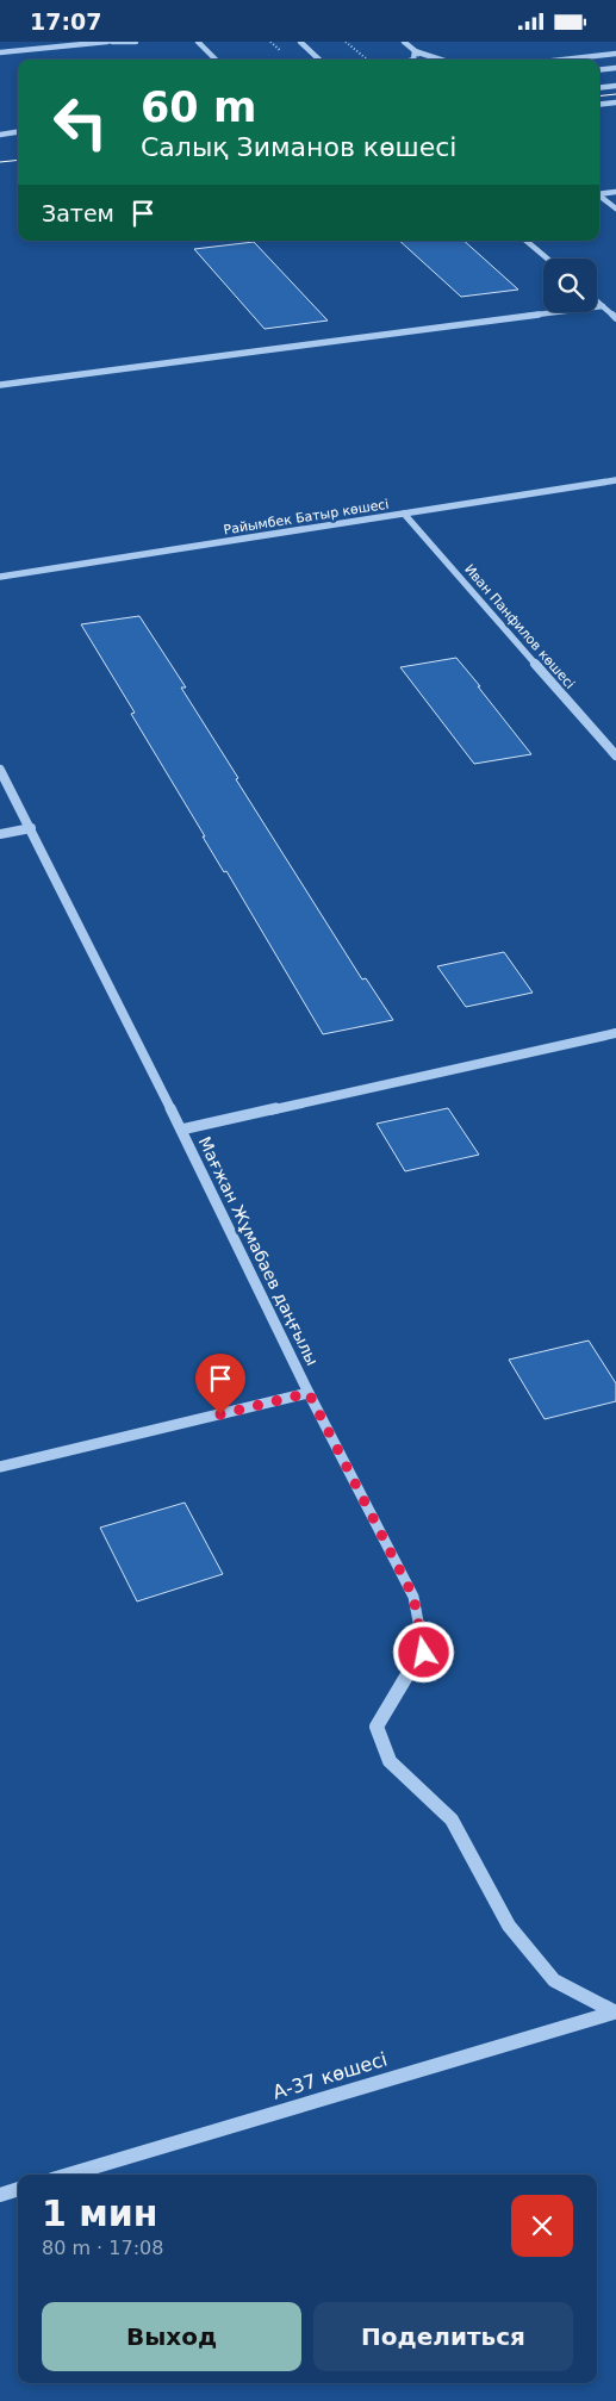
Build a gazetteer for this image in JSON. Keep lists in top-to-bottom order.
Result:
{
  "streets": {
    "street": [
      "Райымбек Батыр көшесі",
      "Иван Панфилов көшесі",
      "Мағжан Жұмабаев даңғылы",
      "А-37 көшесі"
    ]
  },
  "crossings": [
    ["Райымбек Батыр көшесі", "Иван Панфилов көшесі"],
    ["Мағжан Жұмабаев даңғылы", "А-37 көшесі"]
  ],
  "page": {
    "status": "17:07",
    "turn": ["60 m", "Салық Зиманов көшесі"],
    "then": "Затем",
    "heading": ["1 мин", "80 m · 17:08"],
    "buttons": ["Выход", "Поделиться"]
  }
}
